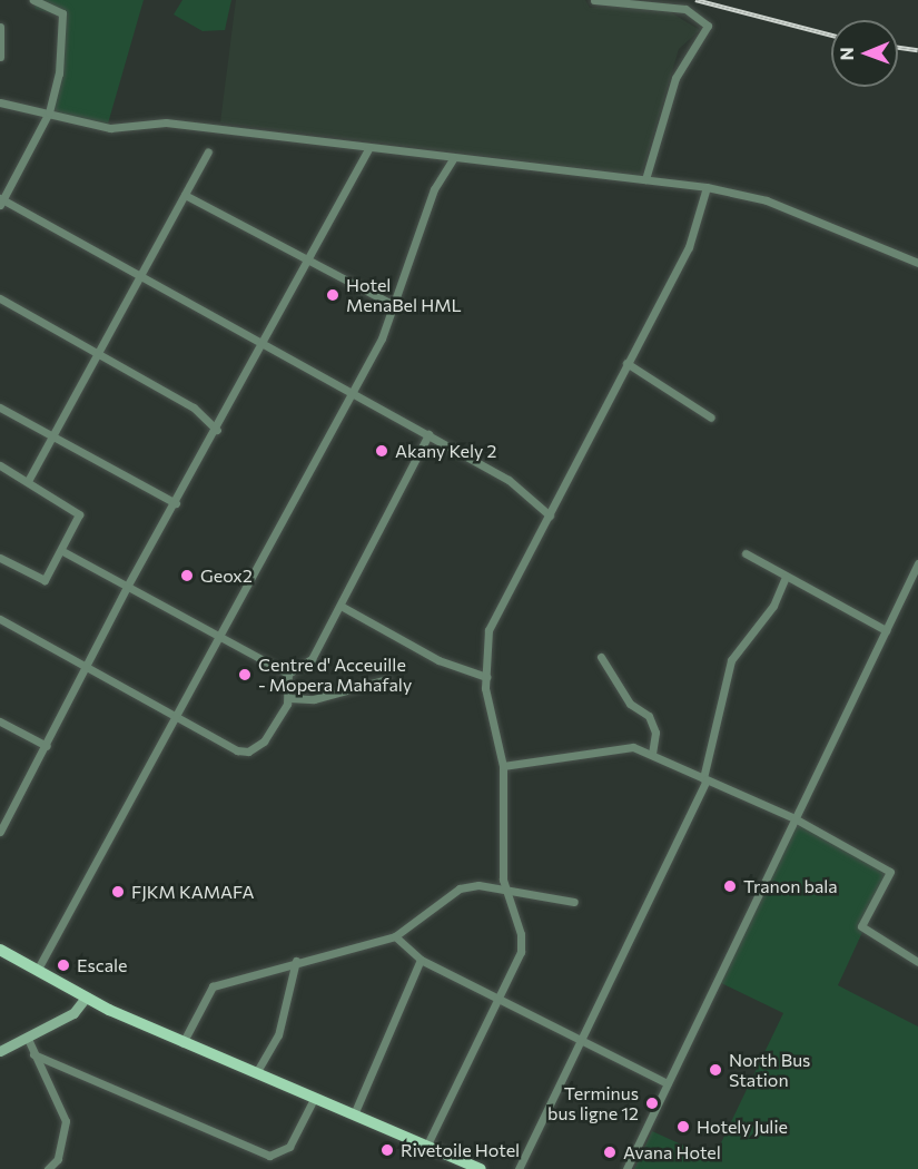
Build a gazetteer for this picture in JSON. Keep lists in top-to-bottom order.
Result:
{
  "places": [
    "Hotel MenaBel HML",
    "Akany Kely 2",
    "Geox2",
    "Centre d' Acceuille - Mopera Mahafaly",
    "Tranon bala",
    "FJKM KAMAFA",
    "Escale",
    "North Bus Station",
    "Terminus bus ligne 12",
    "Hotely Julie",
    "Rivetoile Hotel",
    "Avana Hotel"
  ],
  "north": "left"
}
